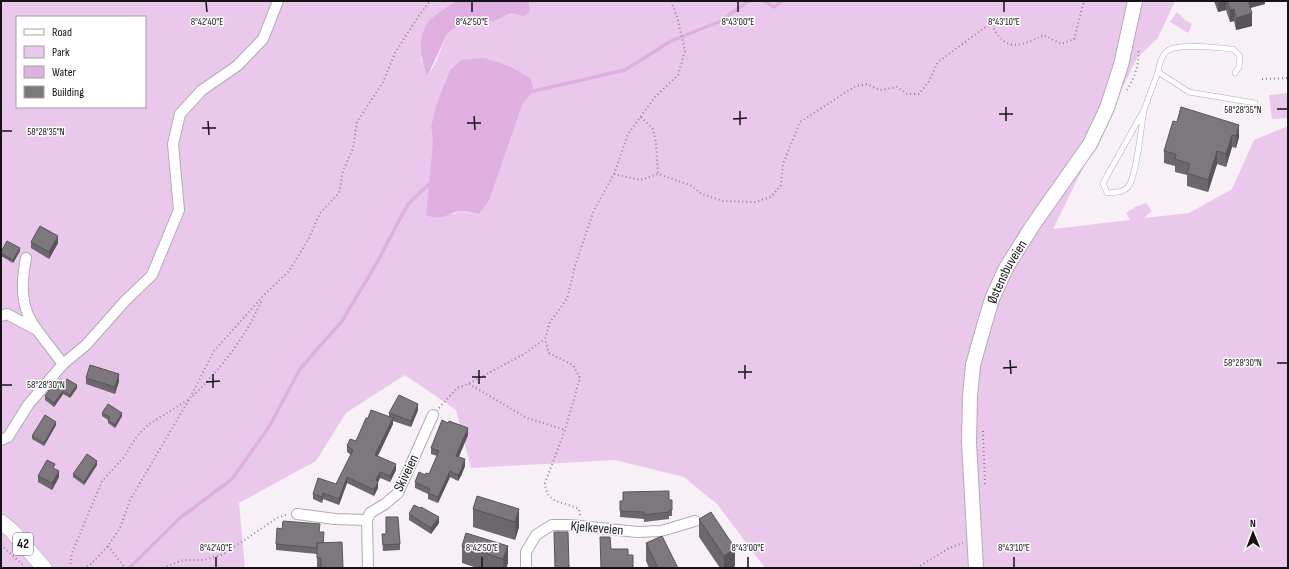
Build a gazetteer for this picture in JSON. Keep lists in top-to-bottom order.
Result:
{
  "streets": {
    "main road": ["Østensbuveien", "42"],
    "street": ["Skiveien", "Kjelkeveien"]
  },
  "legend": [
    "Road",
    "Park",
    "Water",
    "Building"
  ],
  "north": "top",
  "coordinates": [
    "8°42'40\"E",
    "8°42'50\"E",
    "8°43'00\"E",
    "8°43'10\"E",
    "58°28'35\"N",
    "58°28'30\"N"
  ]
}
